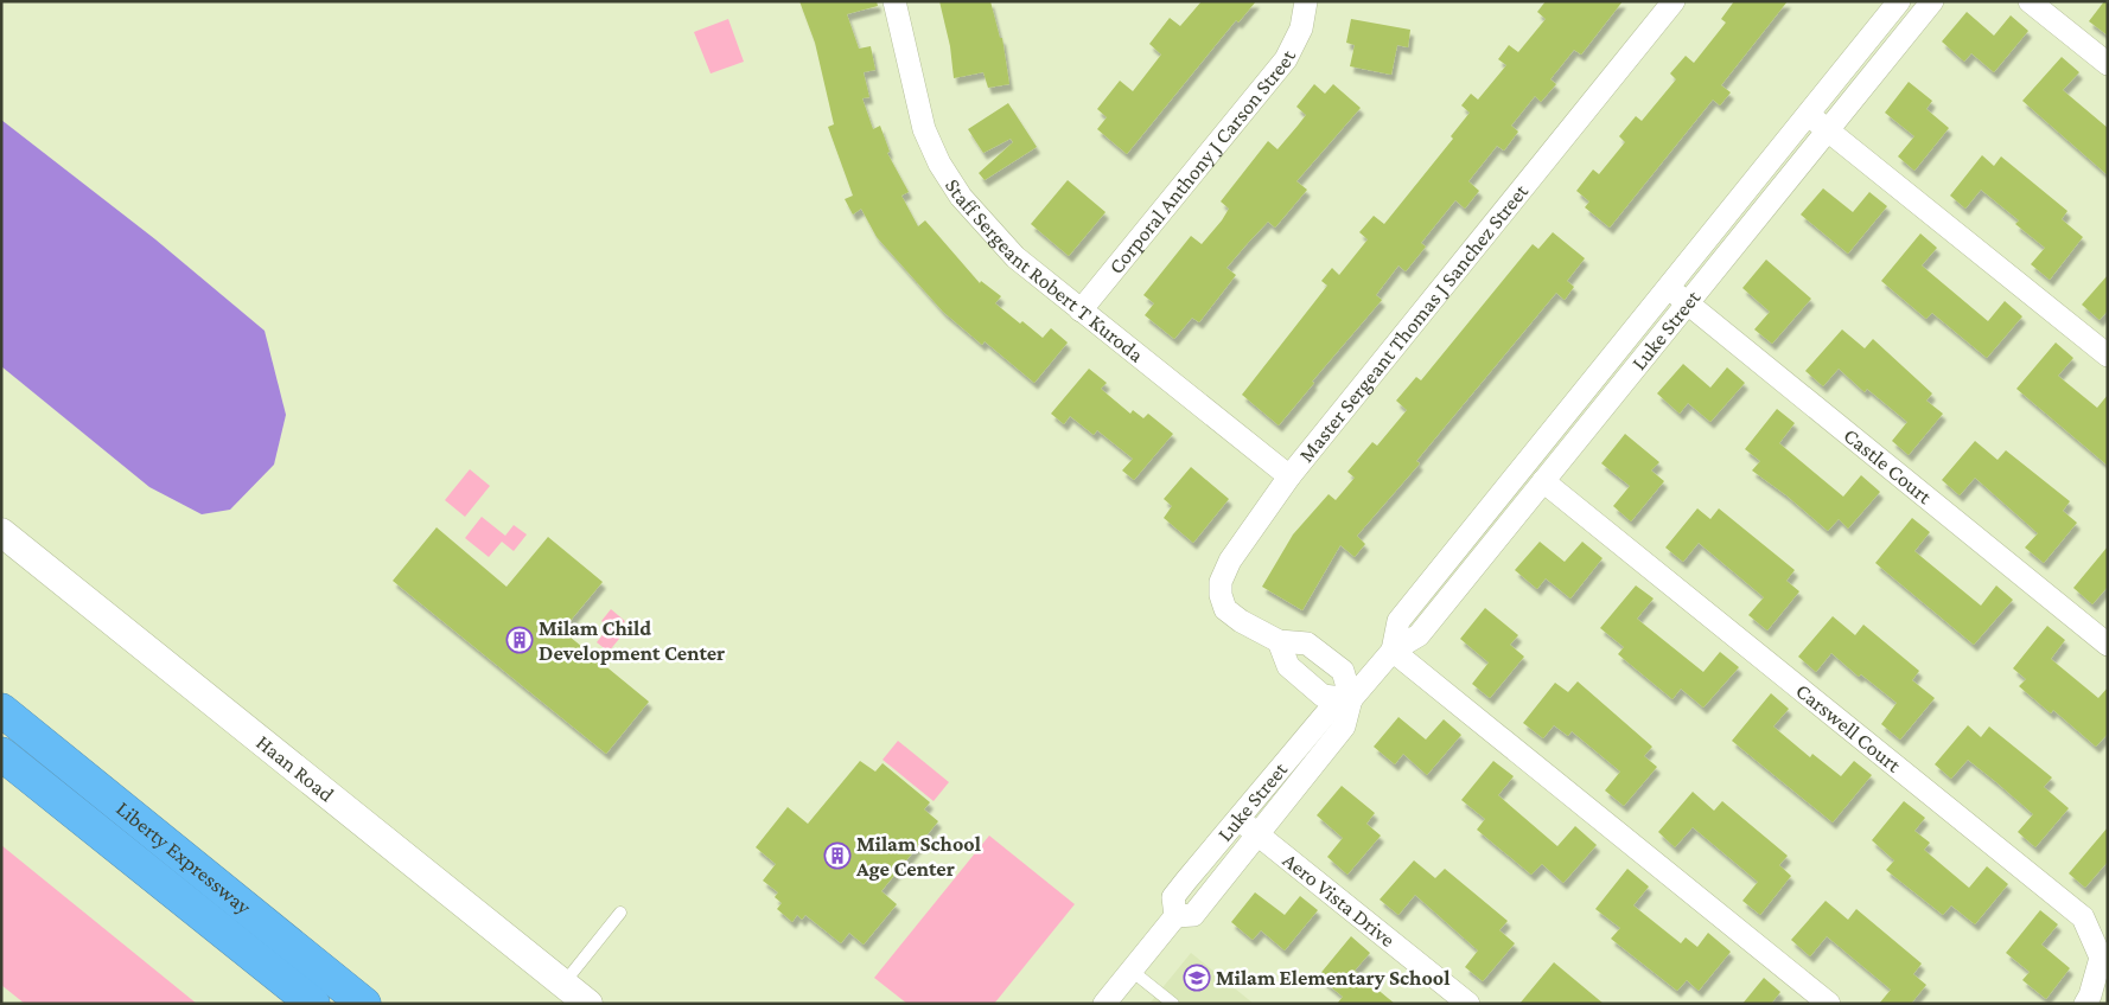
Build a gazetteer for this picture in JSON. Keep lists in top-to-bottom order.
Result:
{
  "streets": {
    "highway": ["Liberty Expressway"],
    "street": [
      "Corporal Anthony J Carson Street",
      "Staff Sergeant Robert T Kuroda",
      "Master Sergeant Thomas J Sanchez Street",
      "Luke Street",
      "Castle Court",
      "Carswell Court",
      "Haan Road",
      "Aero Vista Drive"
    ]
  },
  "crossings": [
    ["Corporal Anthony J Carson Street", "Staff Sergeant Robert T Kuroda"],
    ["Staff Sergeant Robert T Kuroda", "Master Sergeant Thomas J Sanchez Street"],
    ["Master Sergeant Thomas J Sanchez Street", "Luke Street"],
    ["Luke Street", "Castle Court"],
    ["Luke Street", "Carswell Court"],
    ["Luke Street", "Aero Vista Drive"]
  ],
  "places": {
    "building": ["Milam Child Development Center", "Milam School Age Center"],
    "school or university": ["Milam Elementary School"]
  }
}
